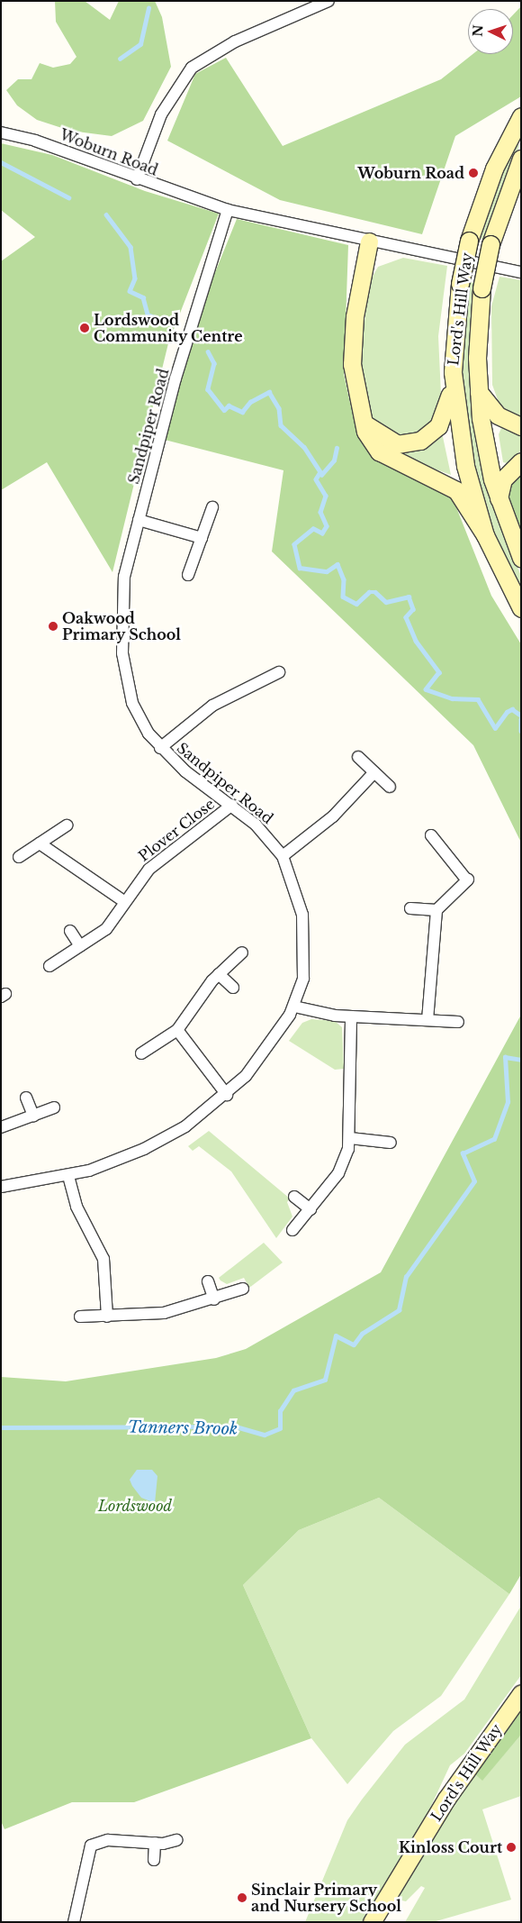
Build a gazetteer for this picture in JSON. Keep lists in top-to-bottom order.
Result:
{
  "streets": {
    "street": [
      "Woburn Road",
      "Lord's Hill Way",
      "Sandpiper Road",
      "Plover Close"
    ]
  },
  "crossings": [
    ["Woburn Road", "Sandpiper Road"],
    ["Sandpiper Road", "Plover Close"]
  ],
  "water": ["Tanners Brook"],
  "parks": ["Lordswood"],
  "places": [
    "Woburn Road",
    "Lordswood Community Centre",
    "Oakwood Primary School",
    "Kinloss Court",
    "Sinclair Primary and Nursery School"
  ],
  "north": "left"
}
